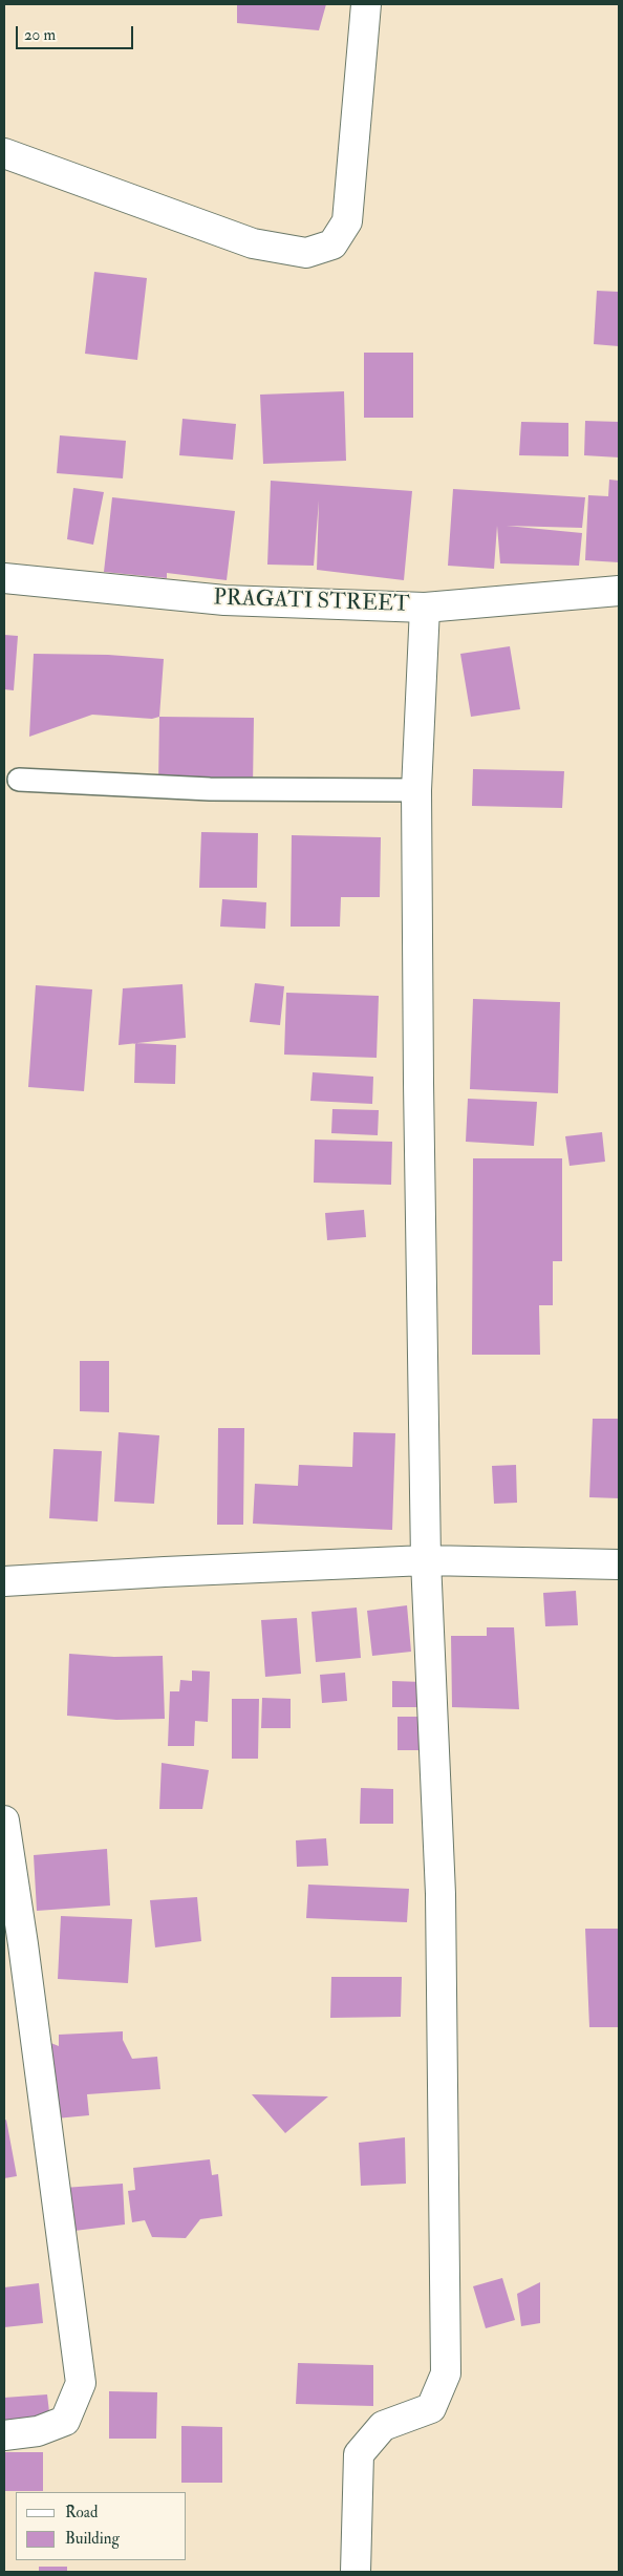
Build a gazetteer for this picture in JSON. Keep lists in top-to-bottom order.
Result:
{
  "streets": {
    "street": ["PRAGATI STREET"]
  },
  "legend": ["Road", "Building"],
  "scale_bar": "20 m"
}
